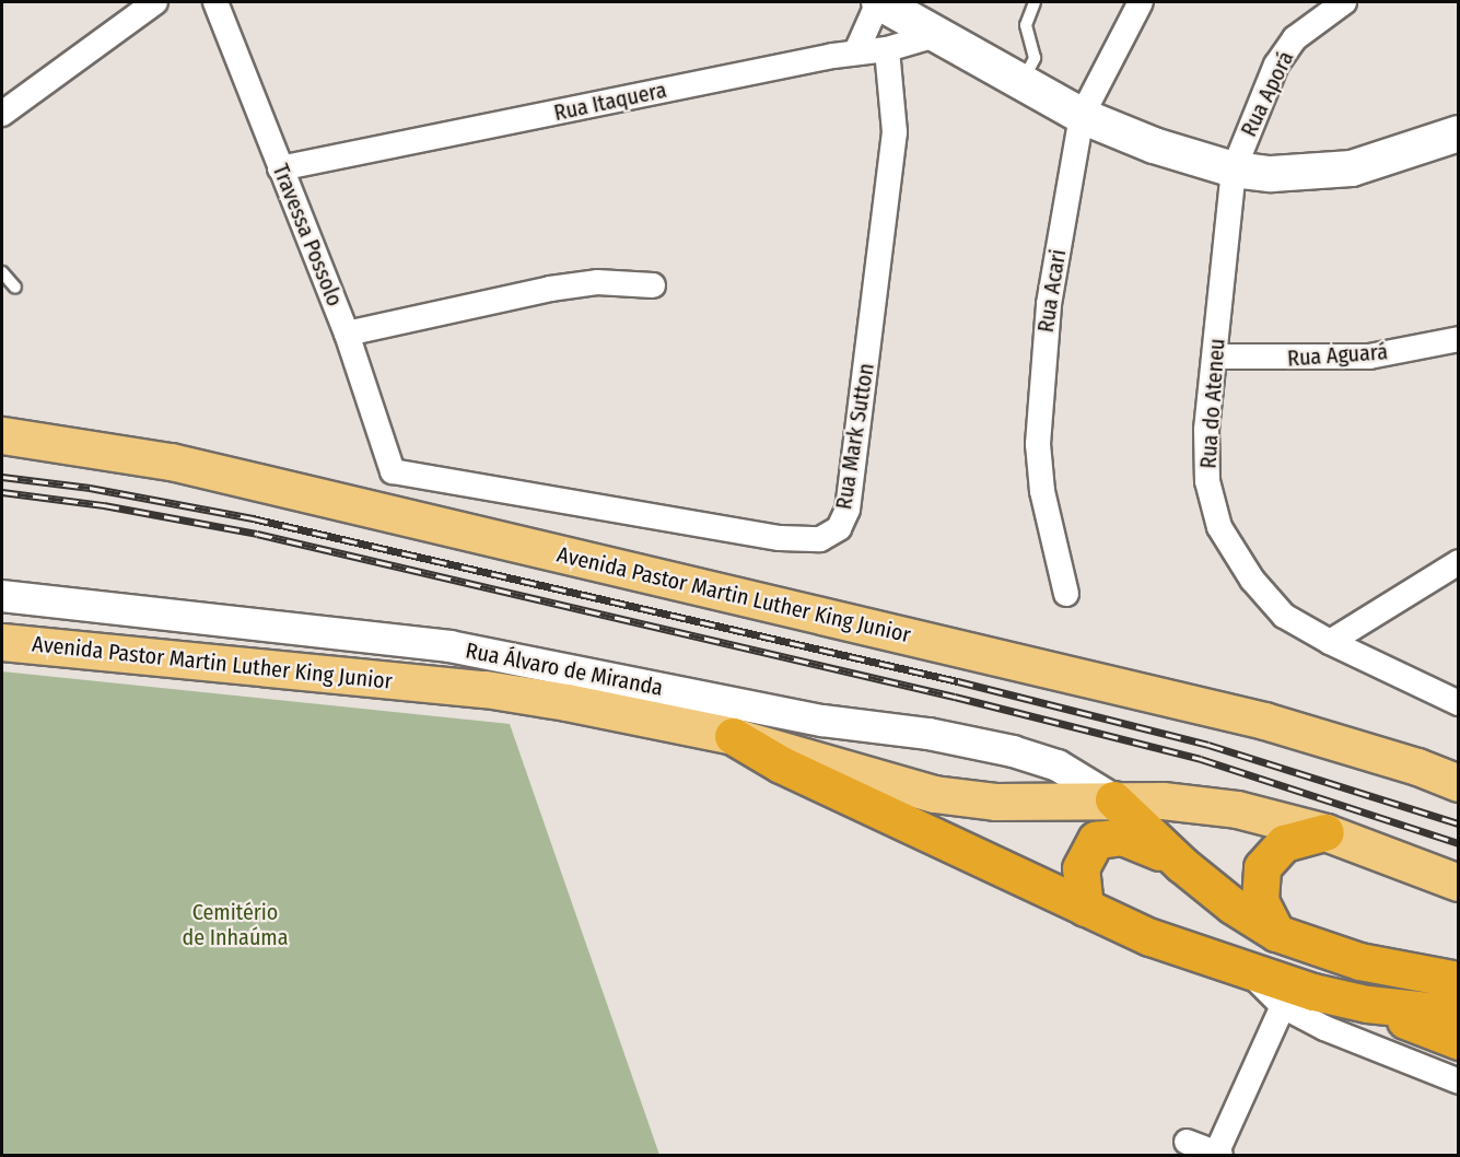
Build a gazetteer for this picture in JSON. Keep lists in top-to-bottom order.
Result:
{
  "streets": {
    "main road": ["Avenida Pastor Martin Luther King Junior"],
    "street": [
      "Rua Aporá",
      "Rua Itaquera",
      "Travessa Possolo",
      "Rua Acari",
      "Rua Aguará",
      "Rua do Ateneu",
      "Rua Mark Sutton",
      "Rua Álvaro de Miranda"
    ]
  },
  "crossings": [
    ["Rua Aporá", "Rua do Ateneu"],
    ["Rua Itaquera", "Travessa Possolo"],
    ["Rua Itaquera", "Rua Mark Sutton"],
    ["Travessa Possolo", "Rua Mark Sutton"],
    ["Rua Aguará", "Rua do Ateneu"],
    ["Avenida Pastor Martin Luther King Junior", "Rua Álvaro de Miranda"]
  ],
  "parks": ["Cemitério de Inhaúma"]
}
